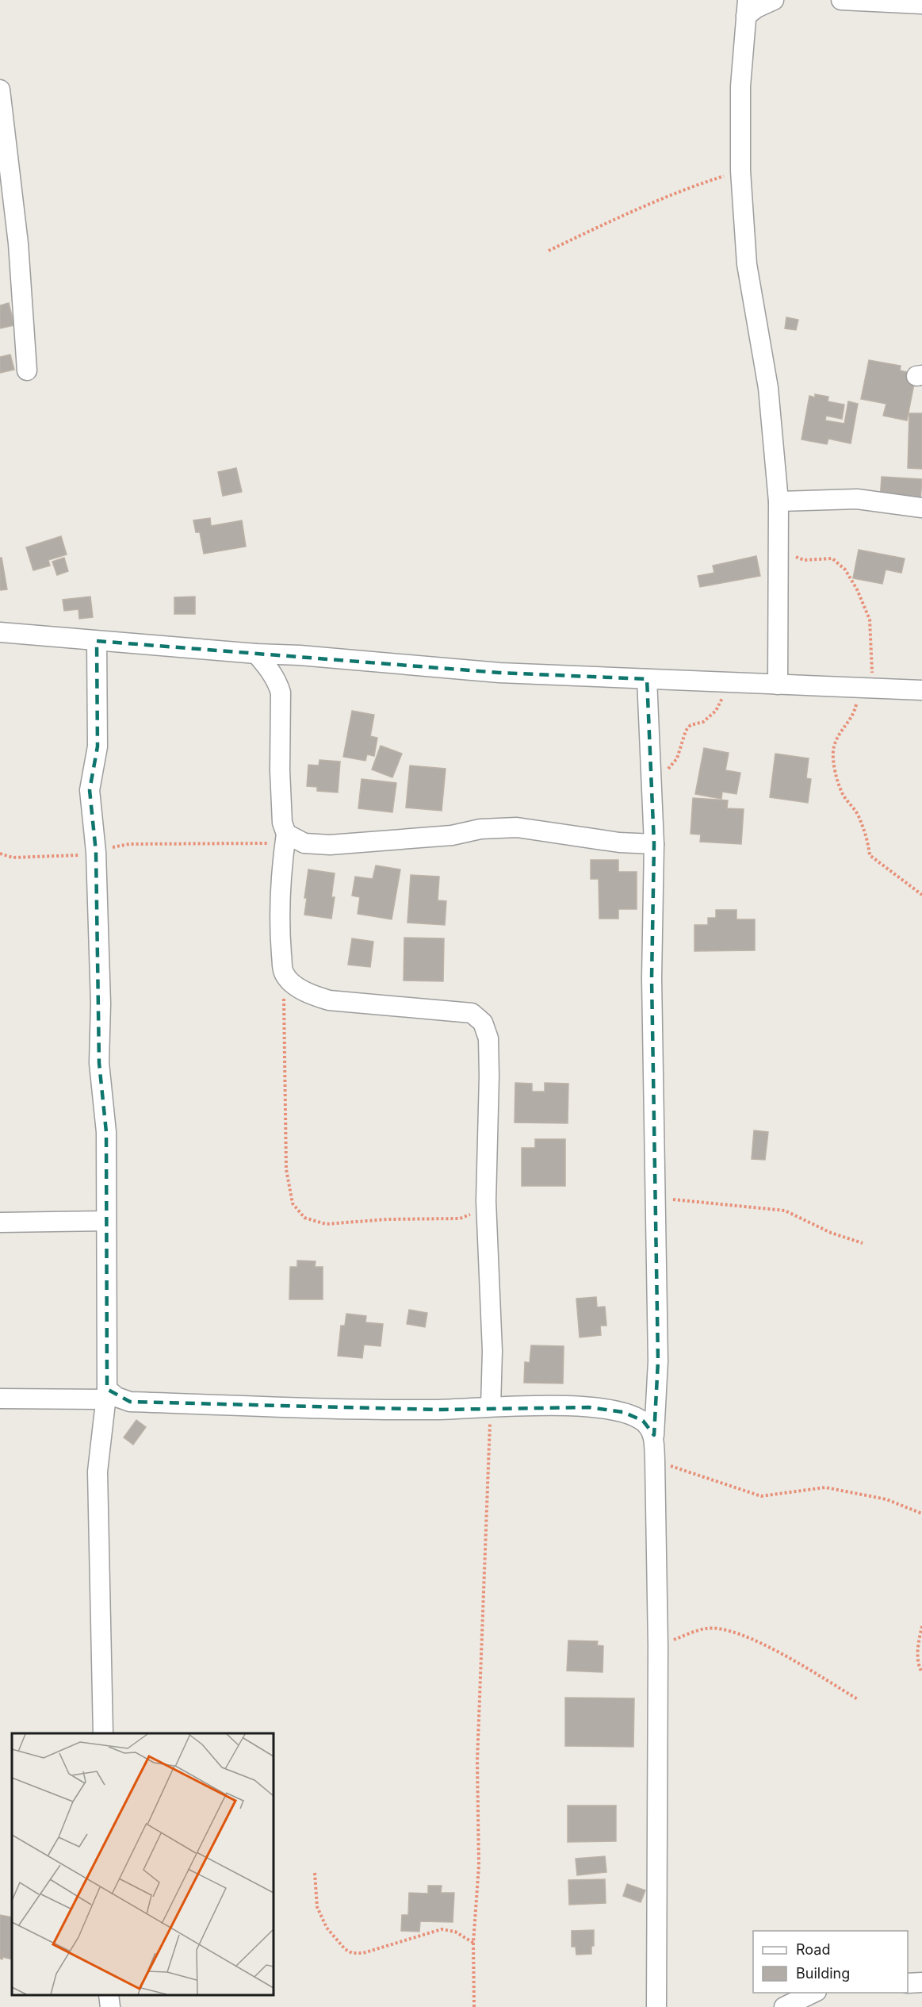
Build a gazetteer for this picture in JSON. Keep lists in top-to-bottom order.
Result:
{
  "legend": ["Road", "Building"]
}
